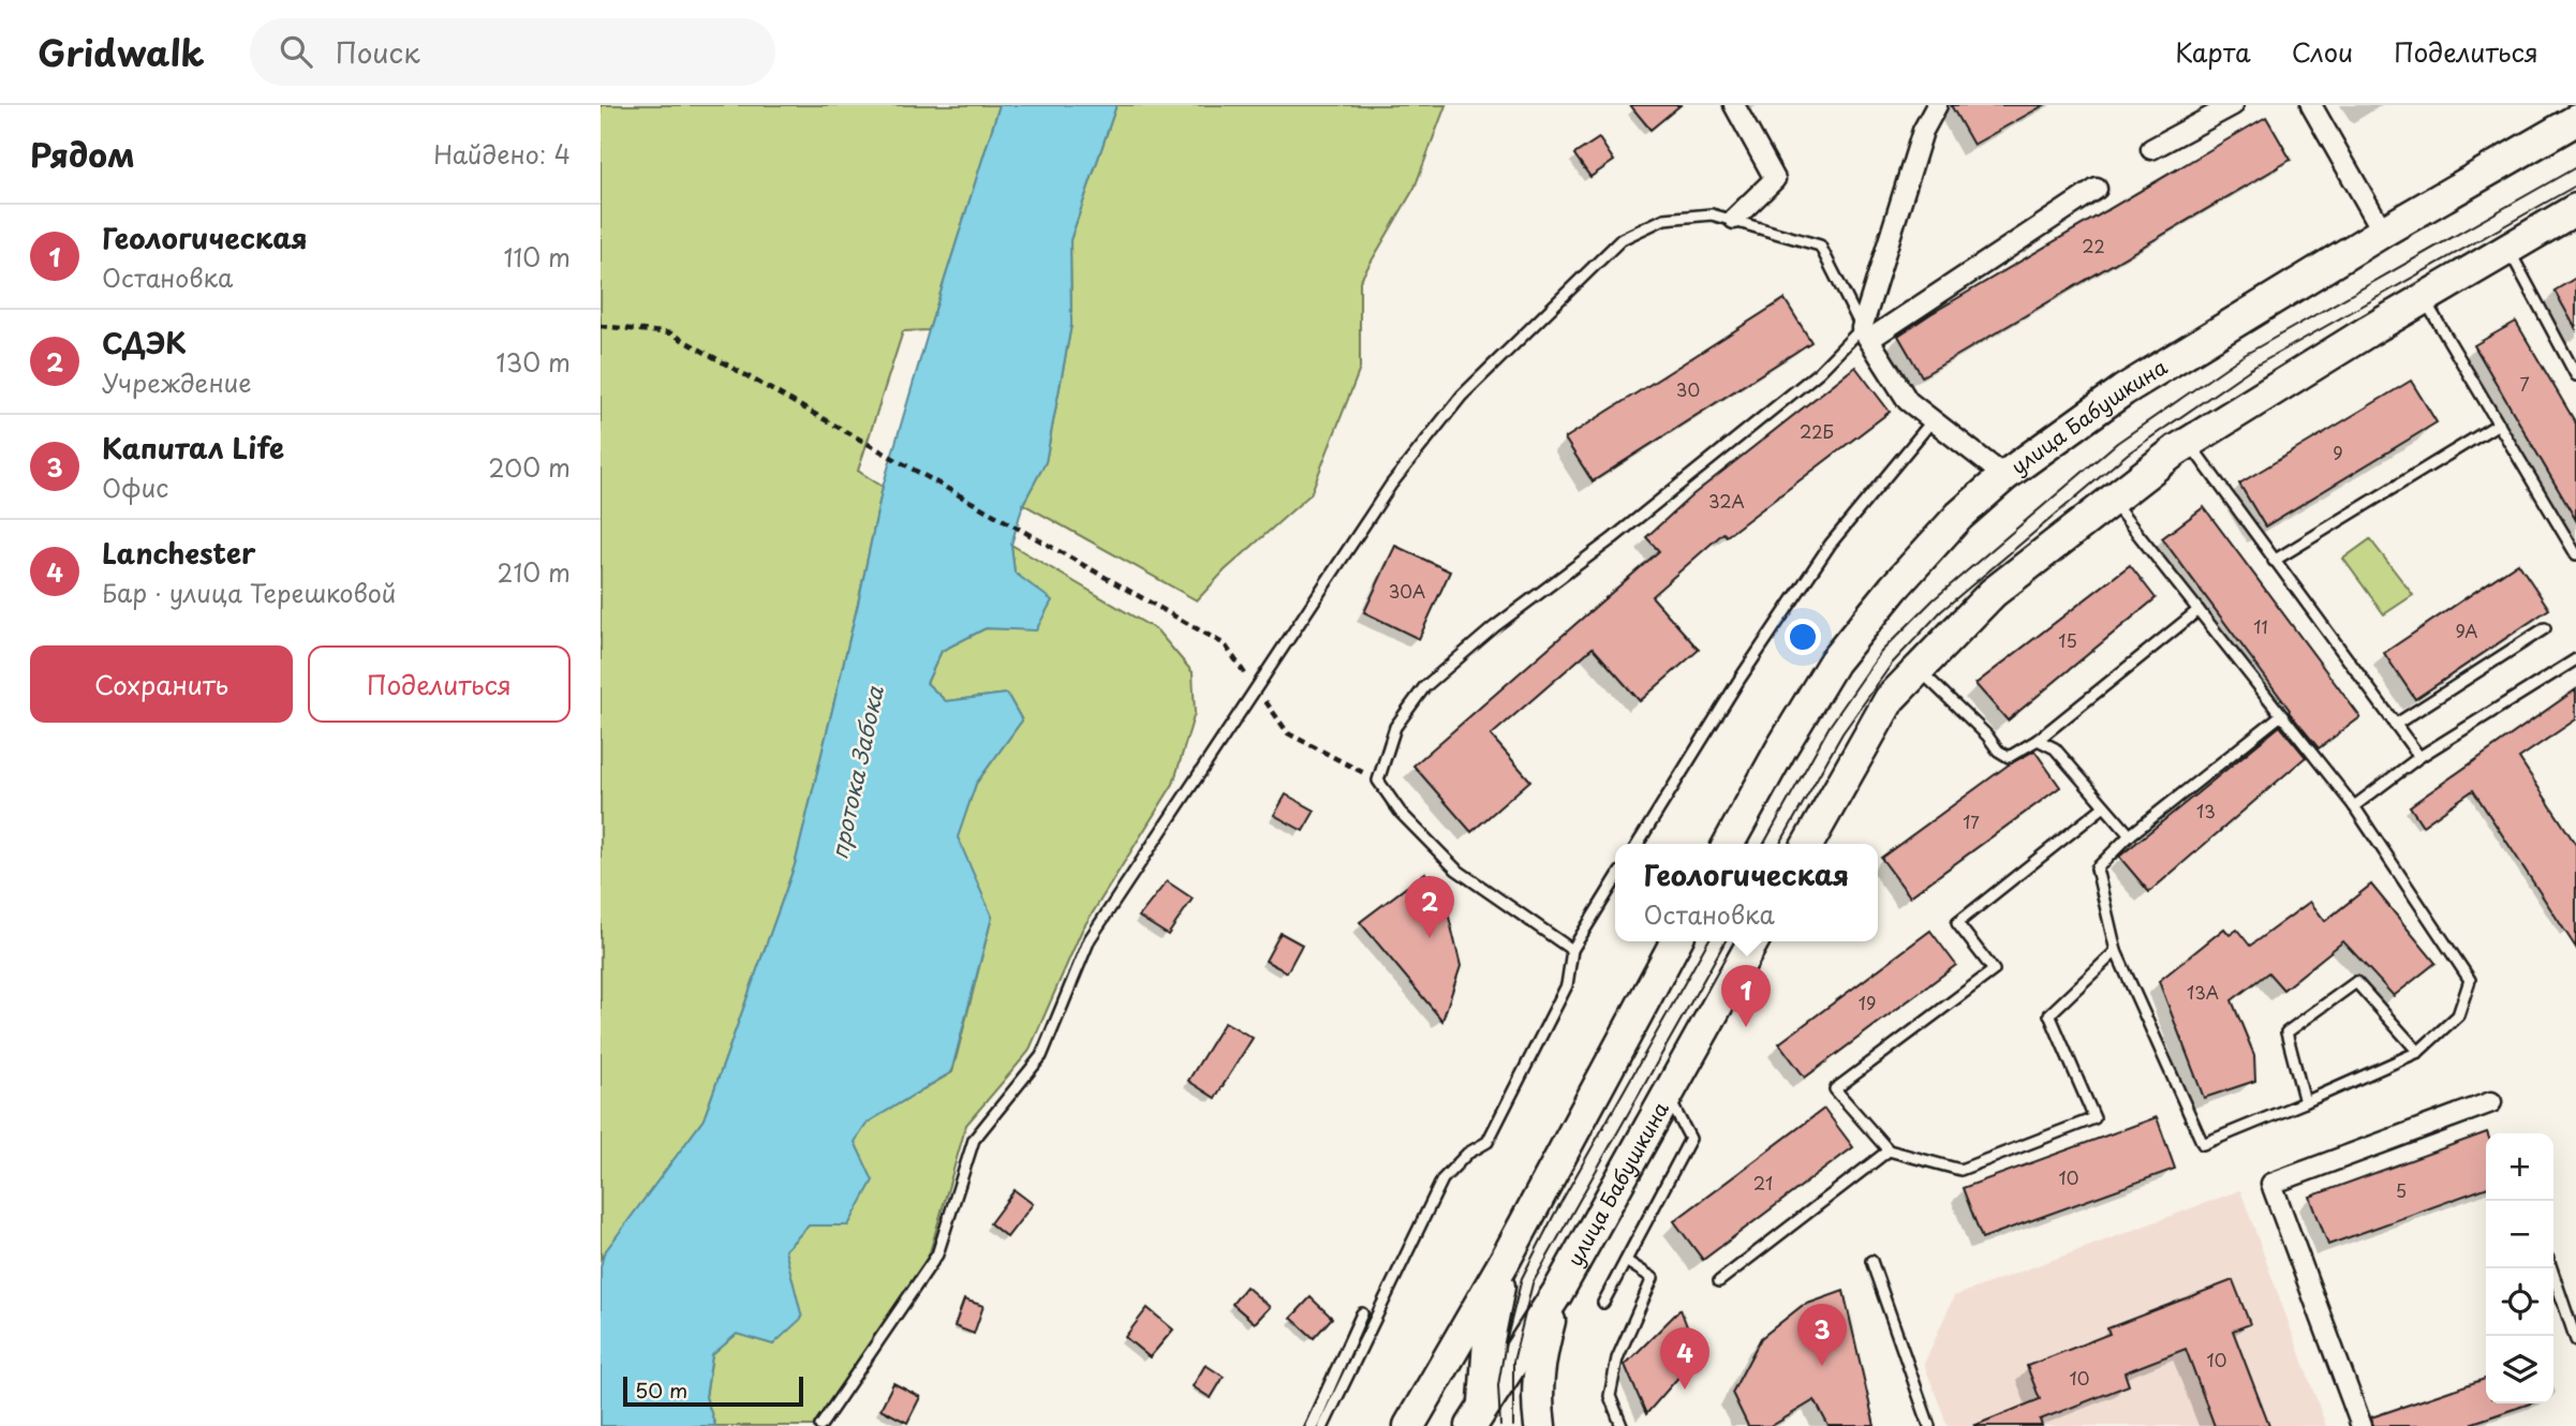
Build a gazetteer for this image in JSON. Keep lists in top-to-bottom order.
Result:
{
  "streets": {
    "main road": ["улица Бабушкина"]
  },
  "water": ["протока Забока"],
  "house_numbers": [
    "22",
    "7",
    "30",
    "22Б",
    "9",
    "32А",
    "30А",
    "11",
    "9А",
    "15",
    "13",
    "17",
    "13А",
    "19",
    "10",
    "21",
    "5",
    "10",
    "10"
  ],
  "scale_bar": "50 m",
  "page": {
    "header": "Gridwalk",
    "search": "Поиск",
    "nav": ["Карта", "Слои", "Поделиться"],
    "heading": ["Рядом", "Найдено: 4"],
    "list": [
      {
        "mark": "1",
        "name": "Геологическая",
        "note": "Остановка",
        "value": "110 m"
      },
      {
        "mark": "2",
        "name": "СДЭК",
        "note": "Учреждение",
        "value": "130 m"
      },
      {
        "mark": "3",
        "name": "Капитал Life",
        "note": "Офис",
        "value": "200 m"
      },
      {
        "mark": "4",
        "name": "Lanchester",
        "note": "Бар · улица Терешковой",
        "value": "210 m"
      }
    ],
    "buttons": ["Сохранить", "Поделиться"],
    "popup": ["Геологическая", "Остановка"],
    "pins": [
      "2",
      "1",
      "3",
      "4"
    ],
    "map_buttons": ["+", "−"],
    "scale": "50 m"
  }
}
